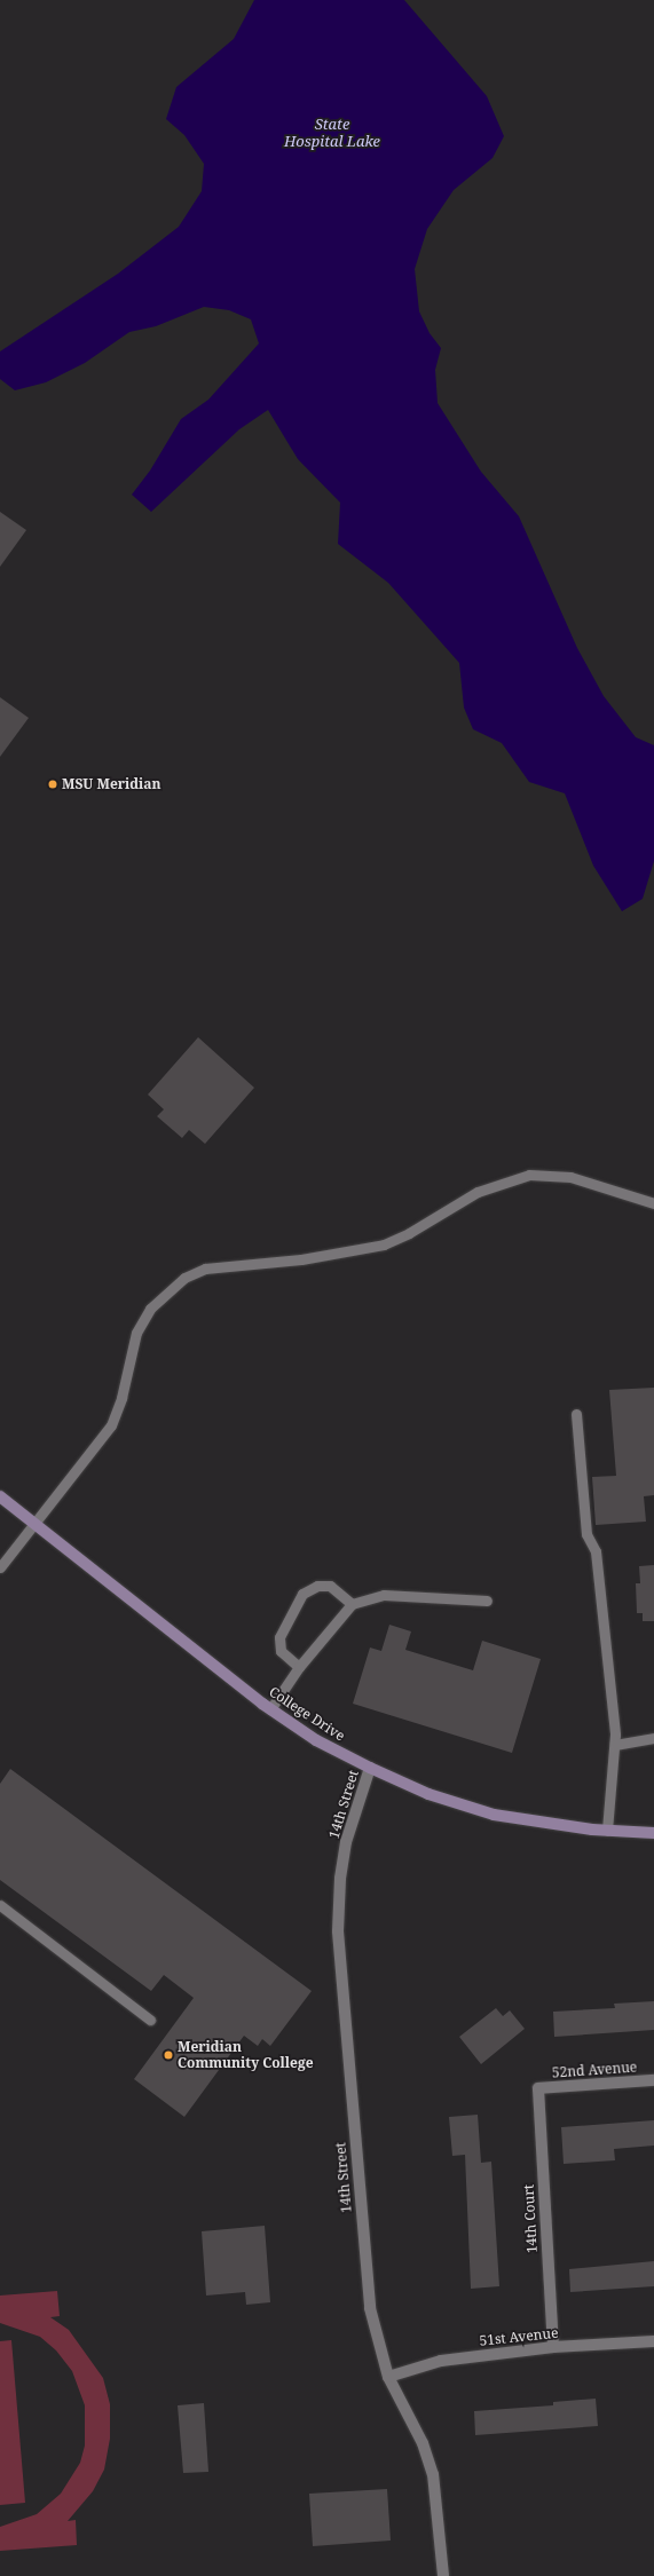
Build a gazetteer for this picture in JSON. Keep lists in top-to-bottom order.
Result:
{
  "streets": {
    "street": [
      "College Drive",
      "14th Street",
      "52nd Avenue",
      "14th Court",
      "51st Avenue"
    ]
  },
  "crossings": [
    ["College Drive", "14th Street"],
    ["14th Street", "51st Avenue"],
    ["52nd Avenue", "14th Court"],
    ["14th Court", "51st Avenue"]
  ],
  "water": ["State Hospital Lake"],
  "places": ["MSU Meridian", "Meridian Community College"]
}
